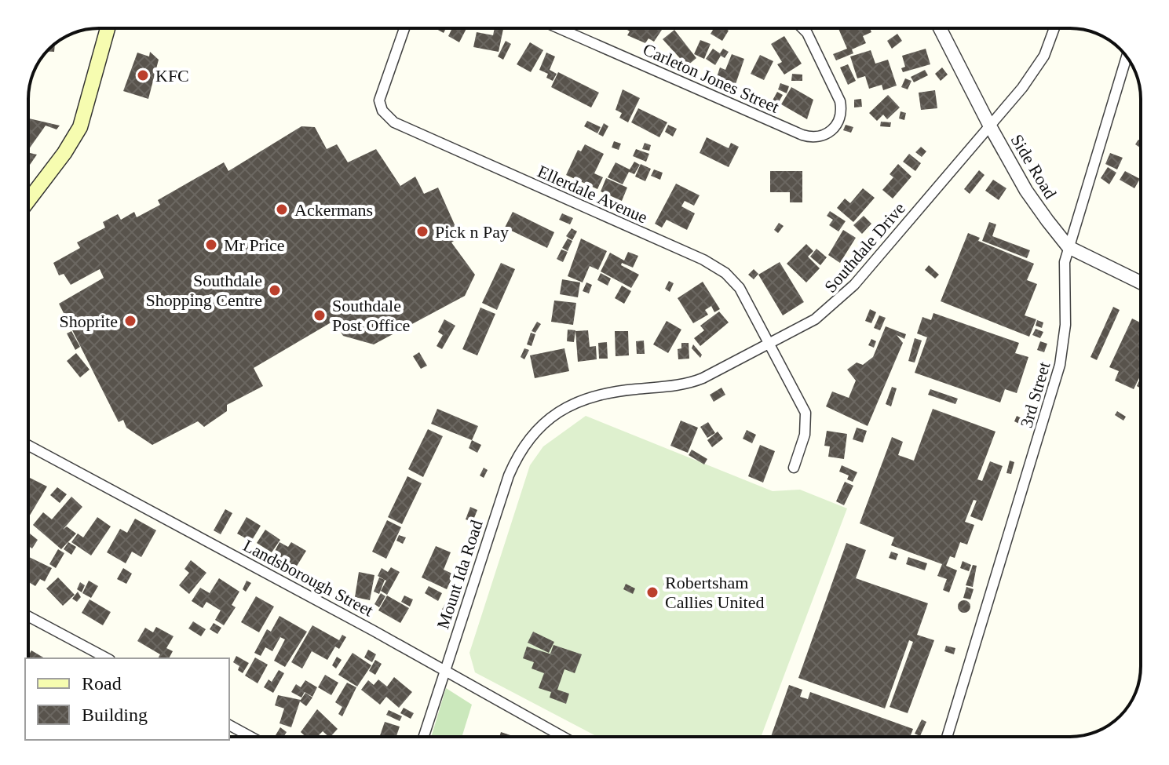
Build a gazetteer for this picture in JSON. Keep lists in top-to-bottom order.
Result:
{
  "streets": {
    "street": [
      "Carleton Jones Street",
      "Side Road",
      "Ellerdale Avenue",
      "Southdale Drive",
      "3rd Street",
      "Mount Ida Road",
      "Landsborough Street"
    ]
  },
  "crossings": [
    ["Side Road", "Southdale Drive"],
    ["Side Road", "3rd Street"],
    ["Ellerdale Avenue", "Southdale Drive"],
    ["Southdale Drive", "Mount Ida Road"],
    ["Mount Ida Road", "Landsborough Street"]
  ],
  "places": [
    "KFC",
    "Ackermans",
    "Pick n Pay",
    "Mr Price",
    "Southdale Shopping Centre",
    "Southdale Post Office",
    "Shoprite",
    "Robertsham Callies United"
  ],
  "legend": ["Road", "Building"]
}
